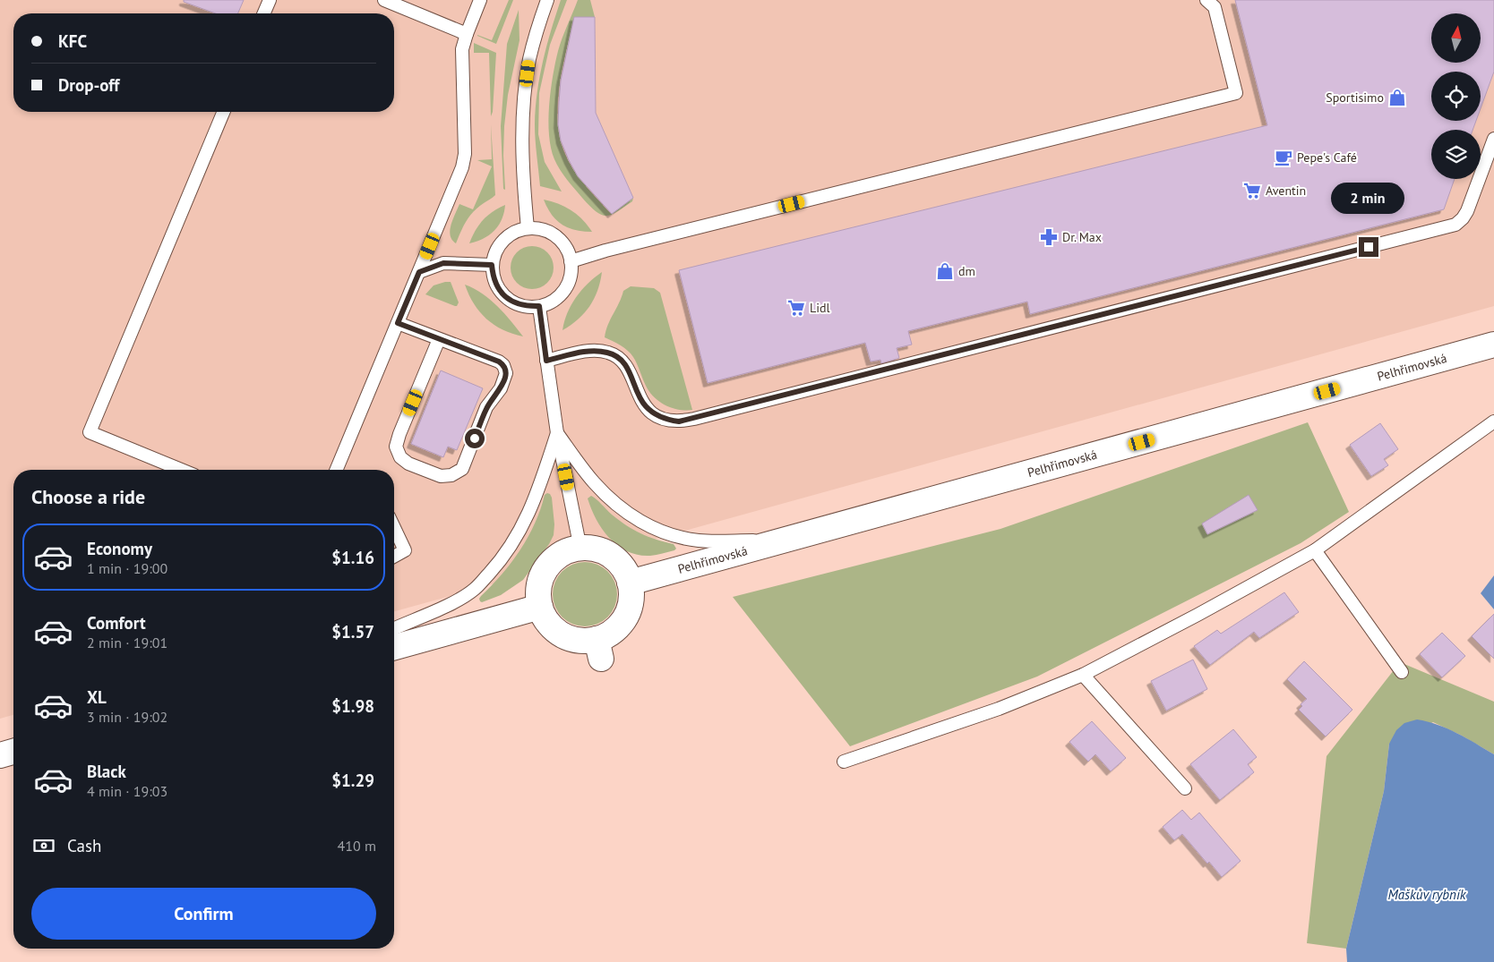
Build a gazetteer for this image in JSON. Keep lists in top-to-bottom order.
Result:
{
  "streets": {
    "main road": ["Pelhřimovská"]
  },
  "water": ["Maškův rybník"],
  "places": {
    "shop": ["Sportisimo", "dm"],
    "cafe": ["Pepe's Café"],
    "supermarket": ["Aventin", "Lidl"],
    "pharmacy": ["Dr. Max"]
  },
  "north": "top",
  "page": {
    "banner": ["KFC", "Drop-off"],
    "bubble": "2 min",
    "heading": "Choose a ride",
    "list": [
      {
        "name": "Economy",
        "note": "1 min · 19:00",
        "value": "$1.16"
      },
      {
        "name": "Comfort",
        "note": "2 min · 19:01",
        "value": "$1.57"
      },
      {
        "name": "XL",
        "note": "3 min · 19:02",
        "value": "$1.98"
      },
      {
        "name": "Black",
        "note": "4 min · 19:03",
        "value": "$1.29"
      }
    ],
    "pay": ["Cash", "410 m"],
    "buttons": "Confirm"
  }
}
